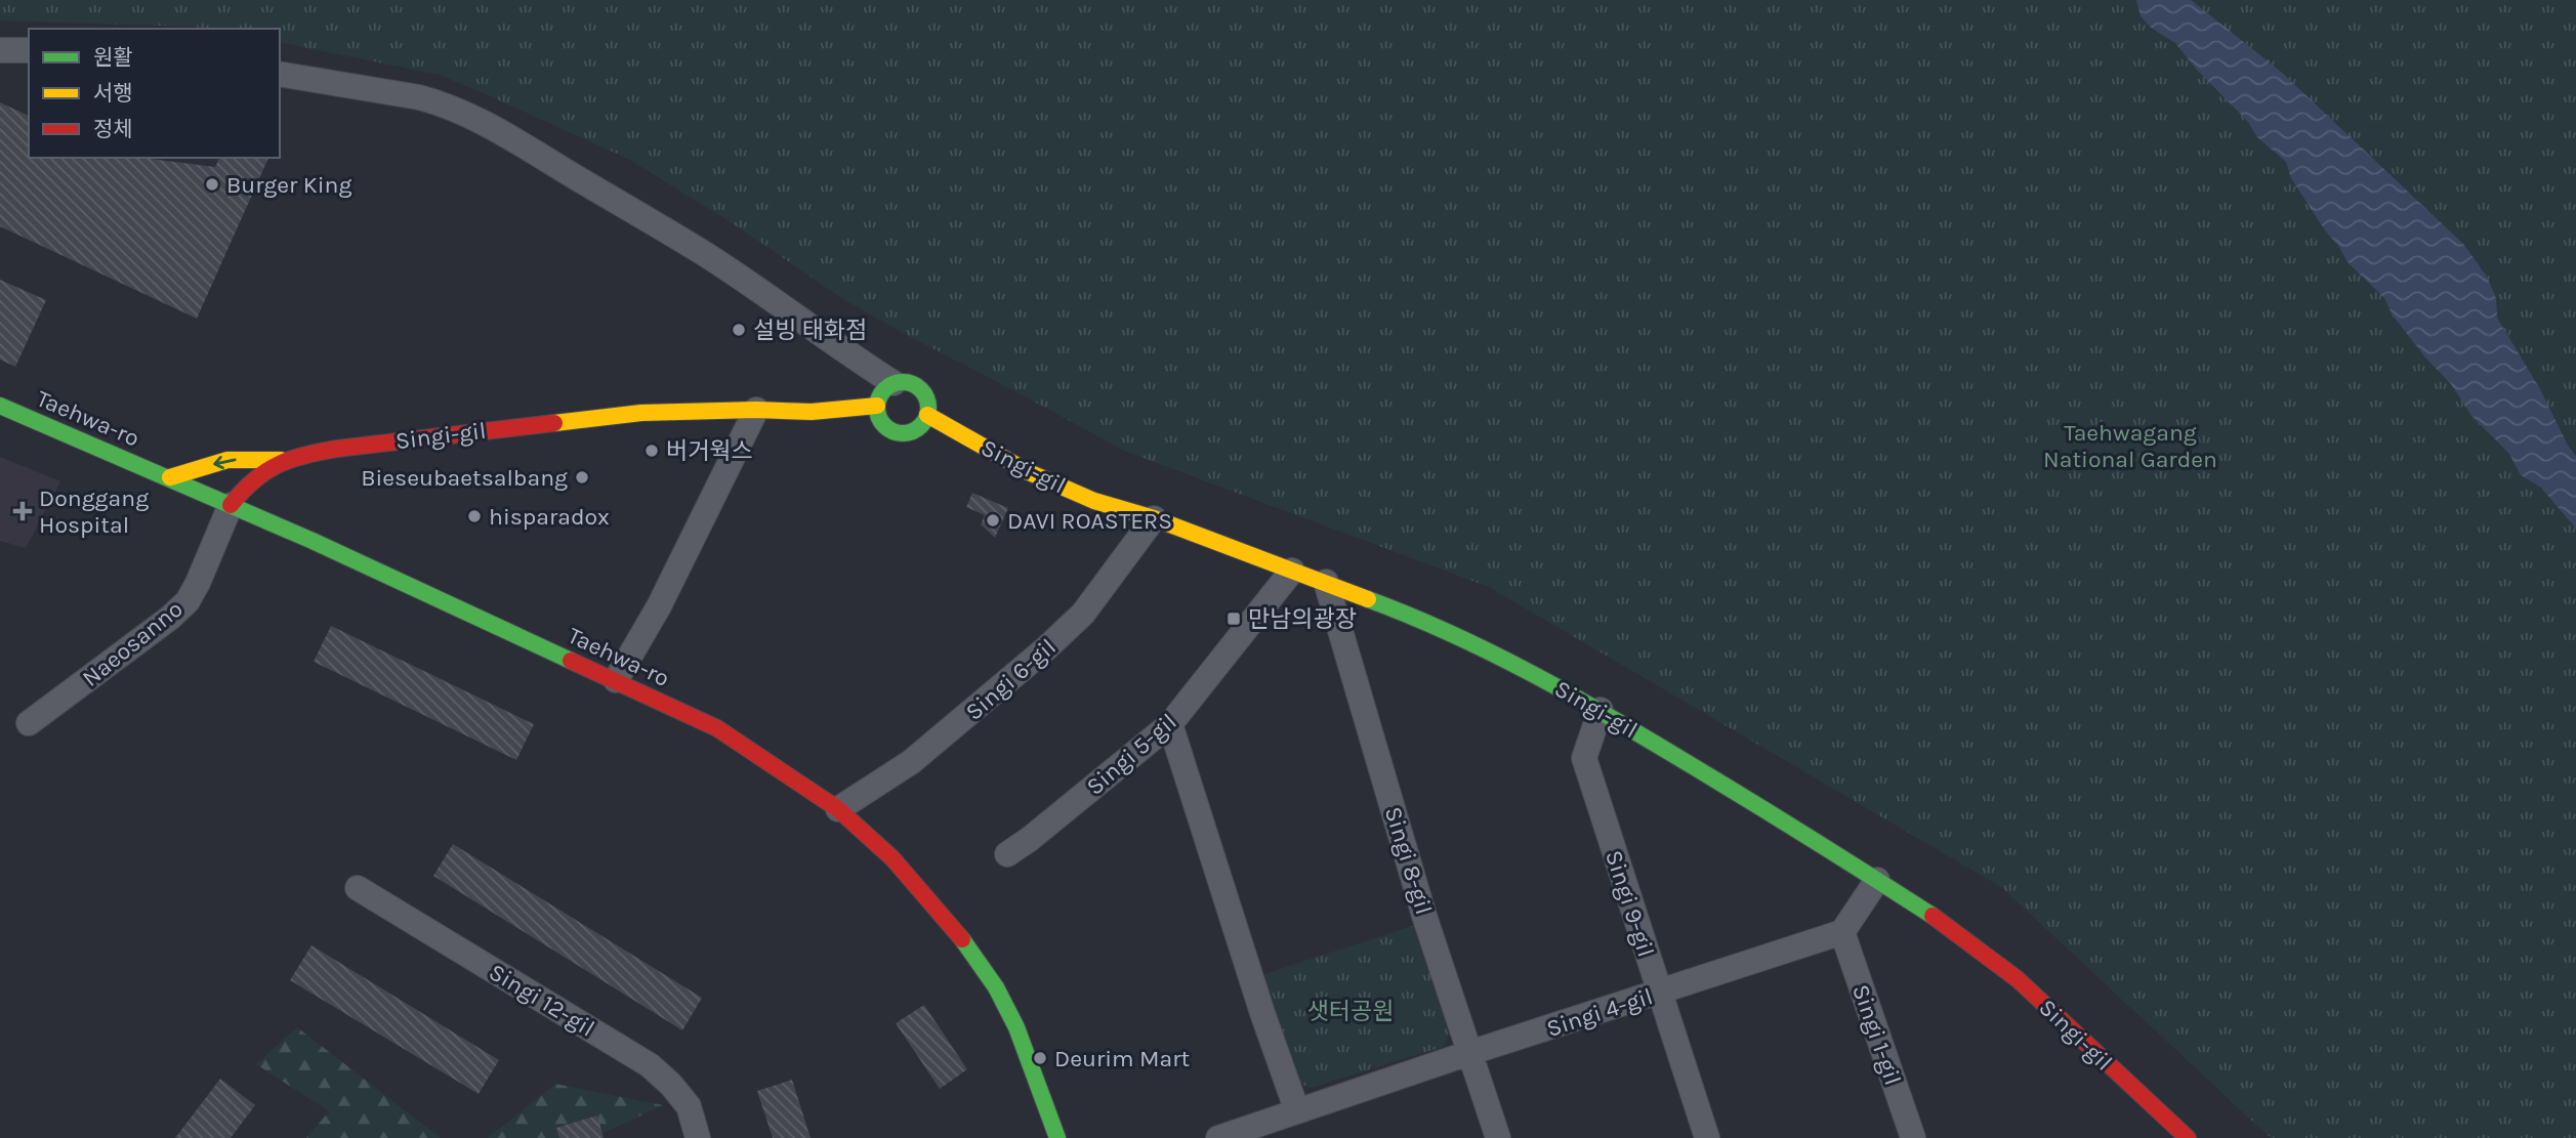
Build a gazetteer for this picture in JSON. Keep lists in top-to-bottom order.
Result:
{
  "streets": {
    "street": [
      "Taehwa-ro",
      "Singi-gil",
      "Naeosanno",
      "Singi 6-gil",
      "Singi 5-gil",
      "Singi 8-gil",
      "Singi 9-gil",
      "Singi 12-gil",
      "Singi 4-gil",
      "Singi 1-gil"
    ]
  },
  "crossings": [
    ["Taehwa-ro", "Singi-gil"],
    ["Taehwa-ro", "Naeosanno"],
    ["Taehwa-ro", "Singi 6-gil"],
    ["Singi-gil", "Naeosanno"],
    ["Singi-gil", "Singi 6-gil"],
    ["Singi-gil", "Singi 5-gil"],
    ["Singi-gil", "Singi 8-gil"],
    ["Singi-gil", "Singi 9-gil"],
    ["Singi 8-gil", "Singi 4-gil"],
    ["Singi 9-gil", "Singi 4-gil"],
    ["Singi 4-gil", "Singi 1-gil"]
  ],
  "parks": ["Taehwagang National Garden", "샛터공원"],
  "places": {
    "other": [
      "Burger King",
      "설빙 태화점",
      "버거웍스",
      "Bieseubaetsalbang",
      "hisparadox",
      "DAVI ROASTERS",
      "Deurim Mart"
    ],
    "health": ["Donggang Hospital"],
    "transit": ["만남의광장"]
  },
  "legend": ["원활", "서행", "정체"]
}
